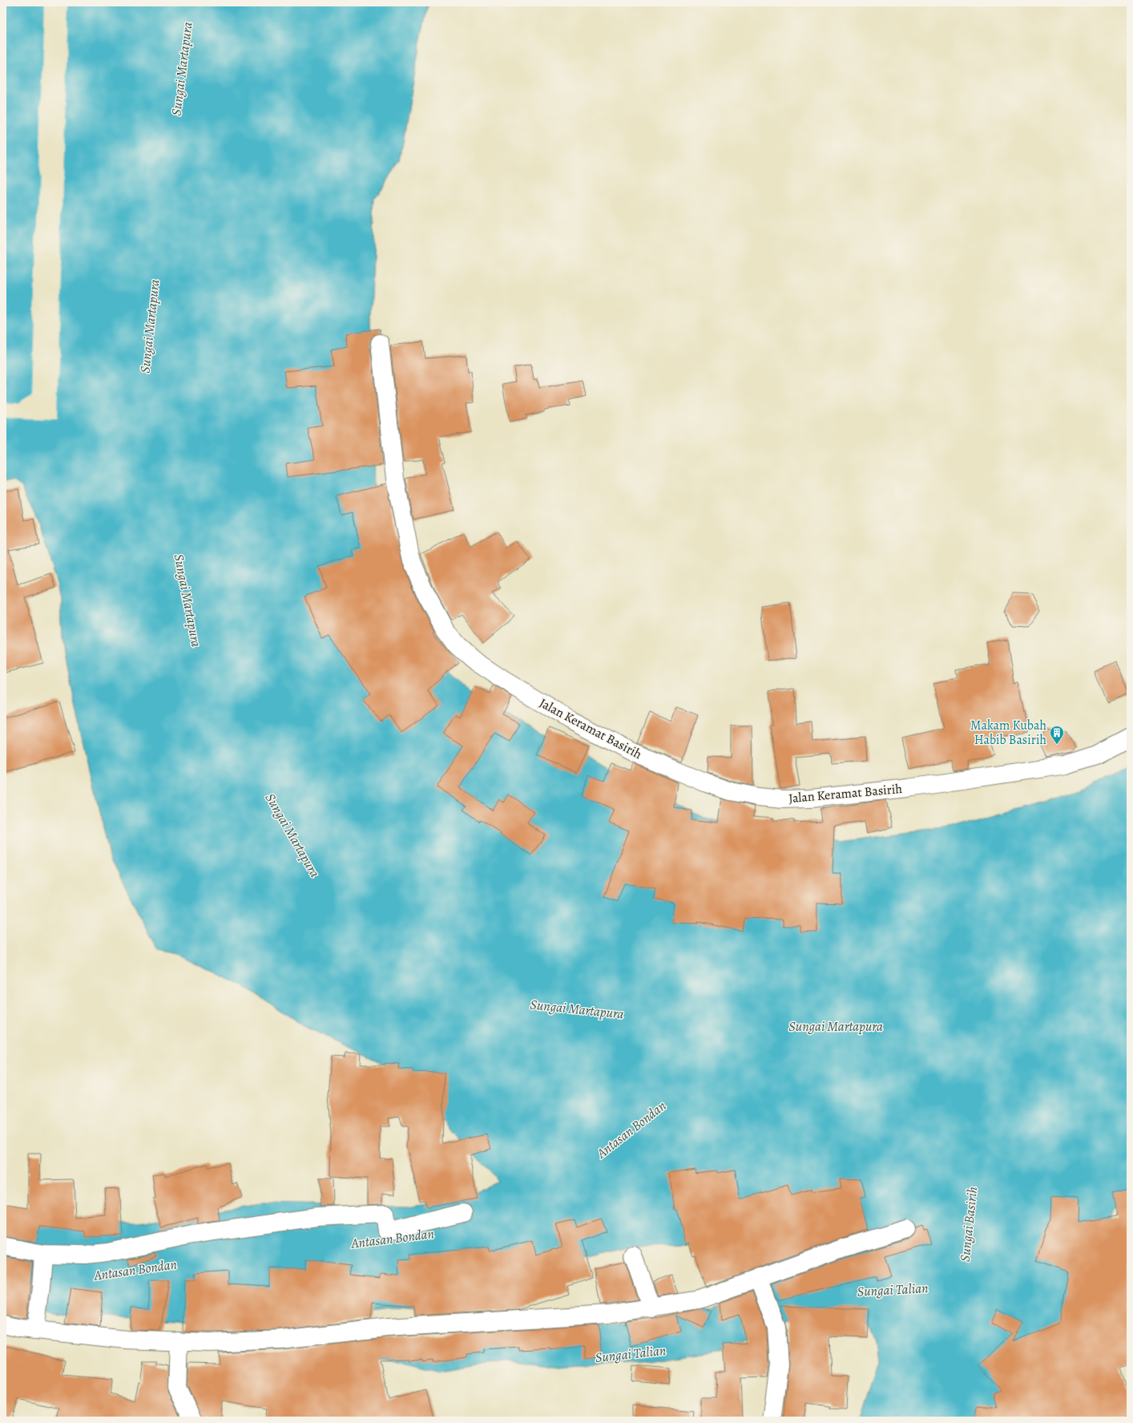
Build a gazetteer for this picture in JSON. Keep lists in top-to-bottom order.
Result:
{
  "streets": {
    "street": ["Jalan Keramat Basirih"]
  },
  "water": [
    "Sungai Martapura",
    "Antasan Bondan",
    "Sungai Basirih",
    "Sungai Talian"
  ],
  "places": {
    "building": ["Makam Kubah Habib Basirih"]
  }
}
